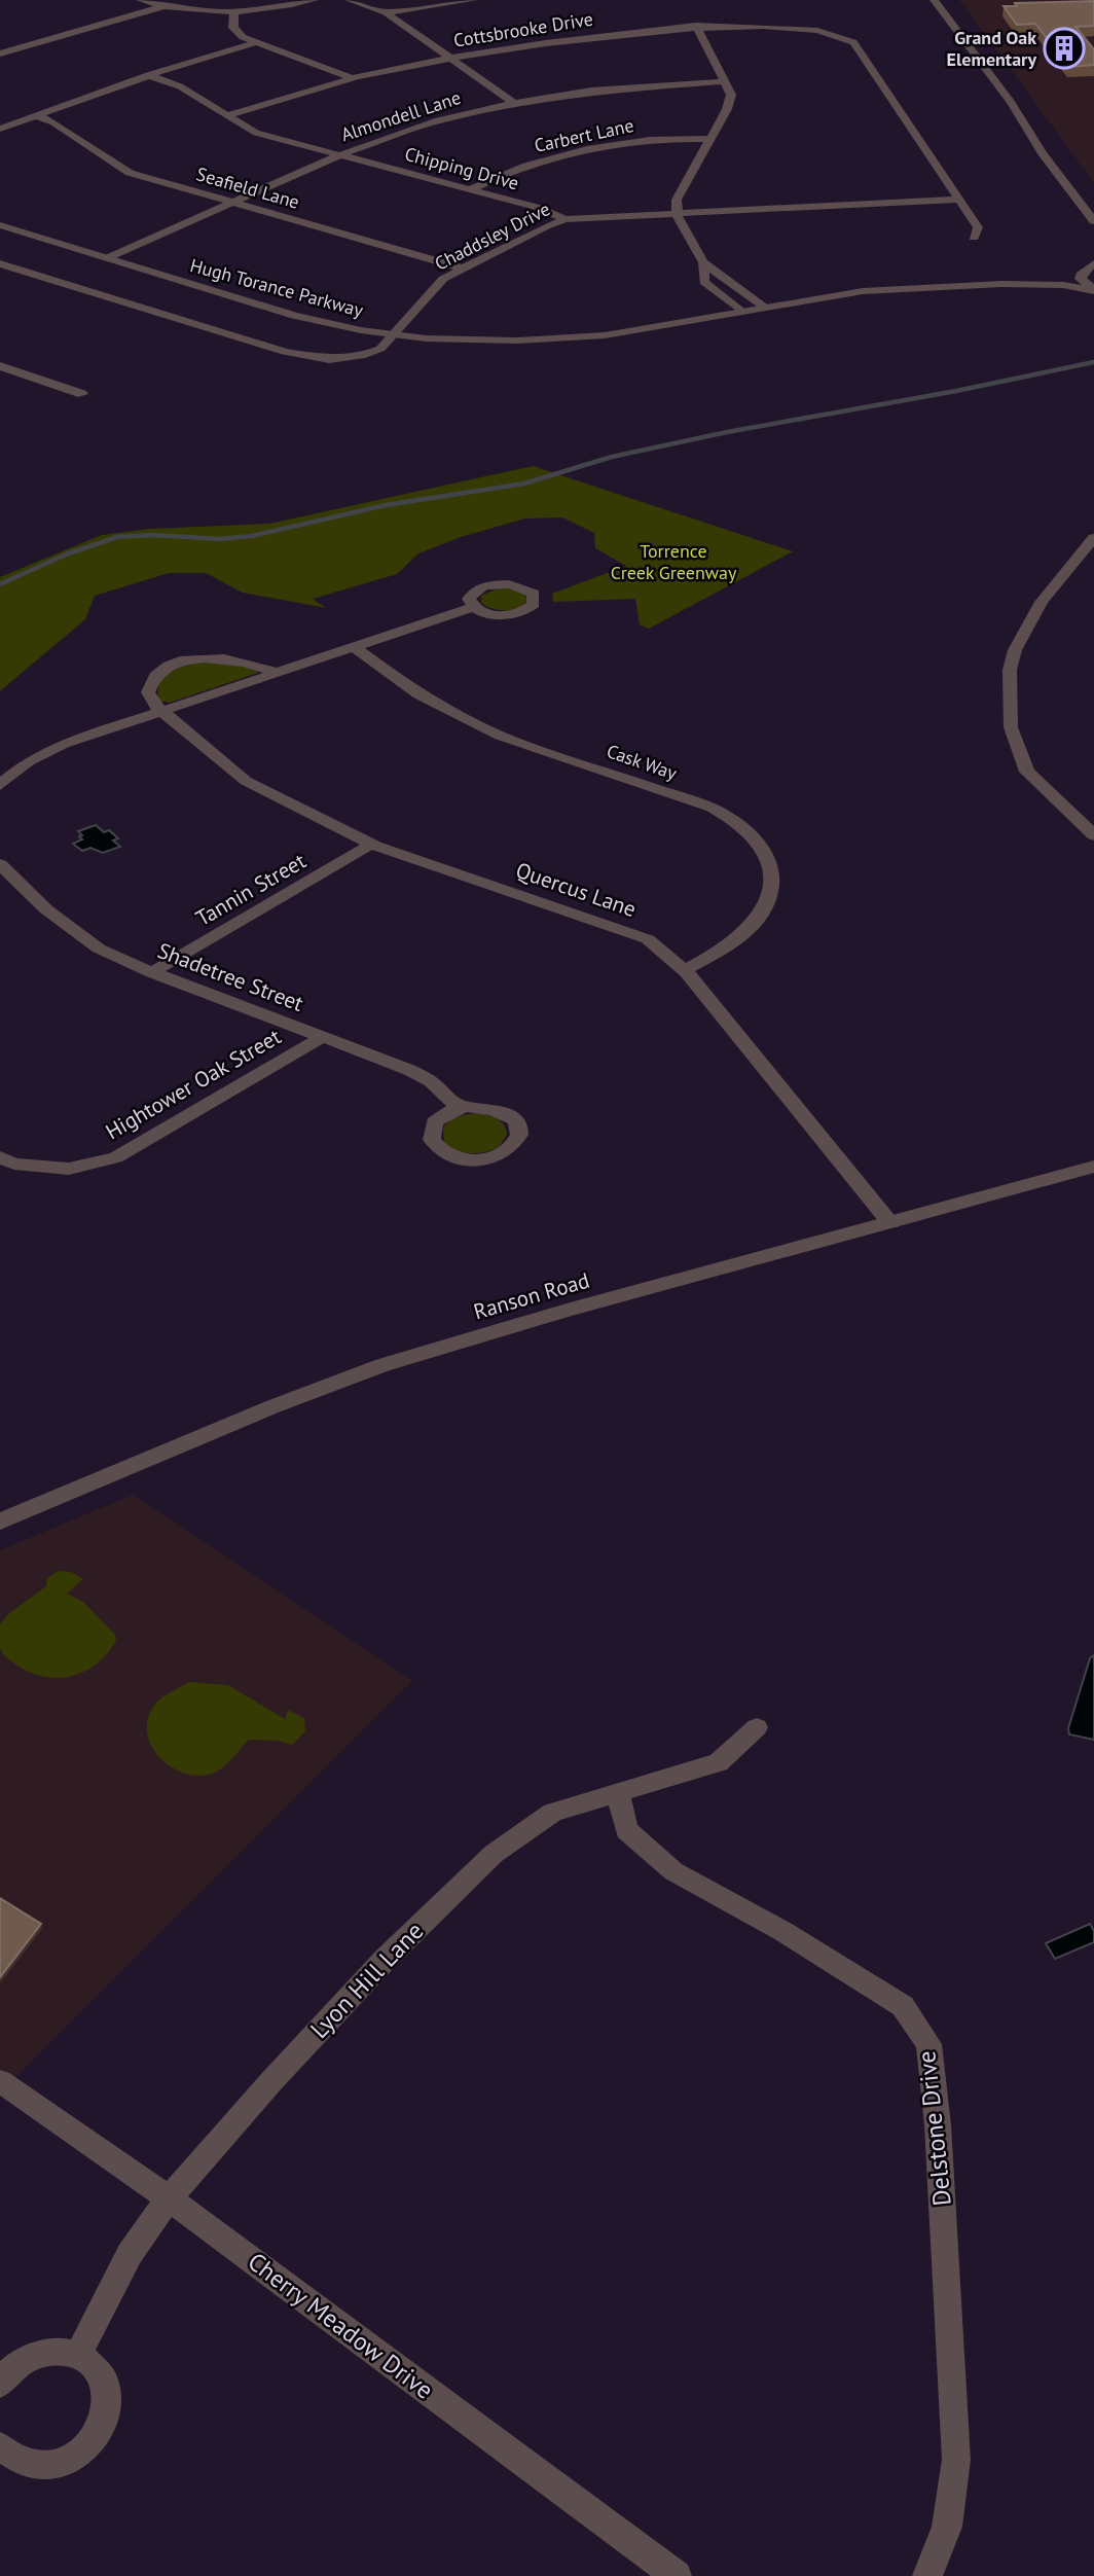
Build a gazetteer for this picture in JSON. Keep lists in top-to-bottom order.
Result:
{
  "streets": {
    "street": [
      "Cottsbrooke Drive",
      "Almondell Lane",
      "Carbert Lane",
      "Chipping Drive",
      "Seafield Lane",
      "Chaddsley Drive",
      "Hugh Torance Parkway",
      "Cask Way",
      "Tannin Street",
      "Quercus Lane",
      "Shadetree Street",
      "Hightower Oak Street",
      "Ranson Road",
      "Lyon Hill Lane",
      "Delstone Drive",
      "Cherry Meadow Drive"
    ]
  },
  "crossings": [
    ["Cottsbrooke Drive", "Chipping Drive"],
    ["Cottsbrooke Drive", "Chaddsley Drive"],
    ["Almondell Lane", "Chipping Drive"],
    ["Almondell Lane", "Seafield Lane"],
    ["Almondell Lane", "Hugh Torance Parkway"],
    ["Carbert Lane", "Chipping Drive"],
    ["Chipping Drive", "Chaddsley Drive"],
    ["Seafield Lane", "Chaddsley Drive"],
    ["Chaddsley Drive", "Hugh Torance Parkway"],
    ["Cask Way", "Quercus Lane"],
    ["Tannin Street", "Quercus Lane"],
    ["Tannin Street", "Shadetree Street"],
    ["Quercus Lane", "Ranson Road"],
    ["Shadetree Street", "Hightower Oak Street"],
    ["Lyon Hill Lane", "Delstone Drive"],
    ["Lyon Hill Lane", "Cherry Meadow Drive"]
  ],
  "parks": ["Torrence Creek Greenway"],
  "places": {
    "building": ["Grand Oak Elementary"]
  }
}
